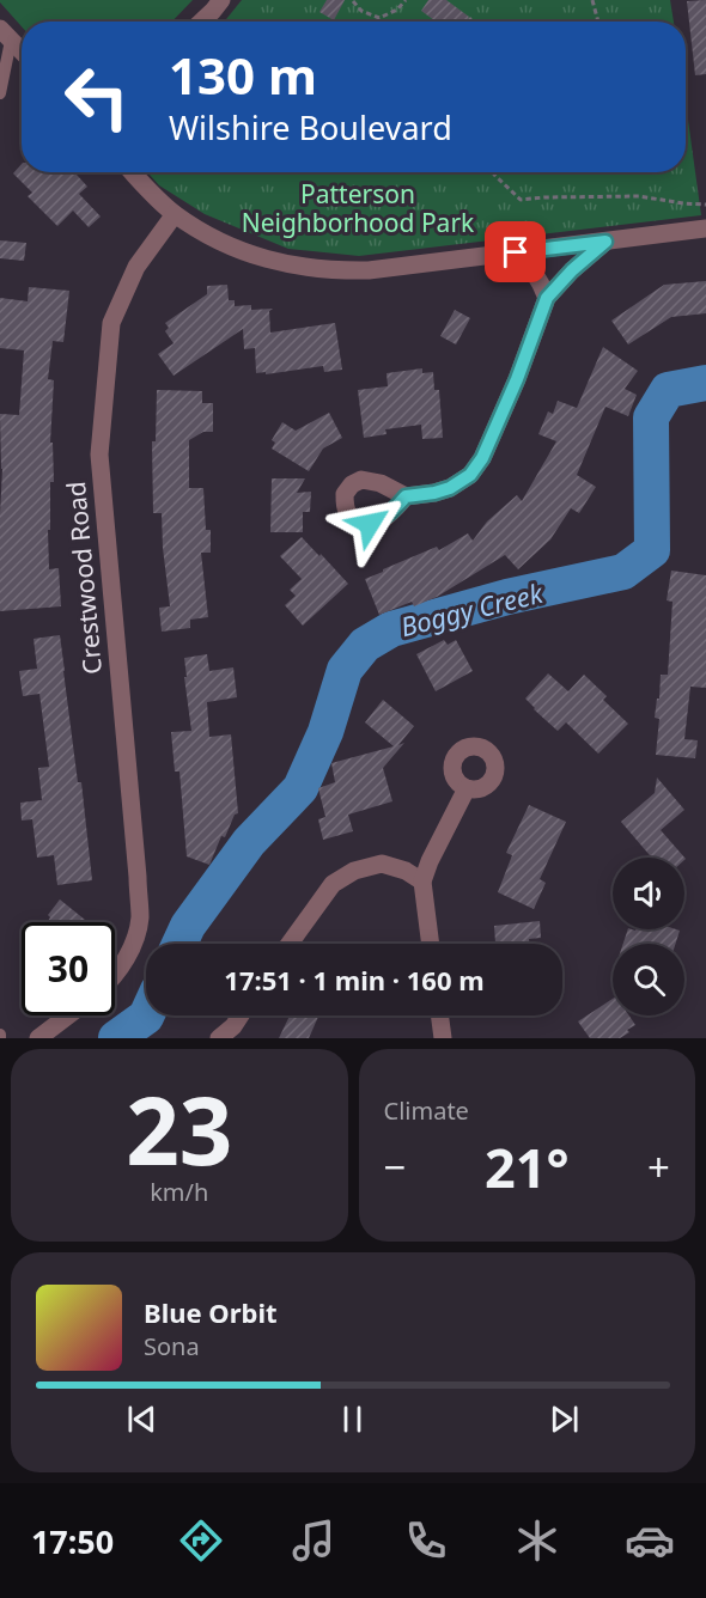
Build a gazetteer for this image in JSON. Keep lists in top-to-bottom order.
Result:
{
  "streets": {
    "street": ["Crestwood Road"]
  },
  "water": ["Boggy Creek"],
  "parks": ["Patterson Neighborhood Park"],
  "page": {
    "turn": ["130 m", "Wilshire Boulevard"],
    "limit": "30",
    "trip": "17:51 · 1 min · 160 m",
    "tile": [
      ["23", "km/h"],
      "Climate"
    ],
    "heat": ["−", "21°", "+"],
    "song": ["Blue Orbit", "Sona"],
    "tabs": "17:50"
  }
}
